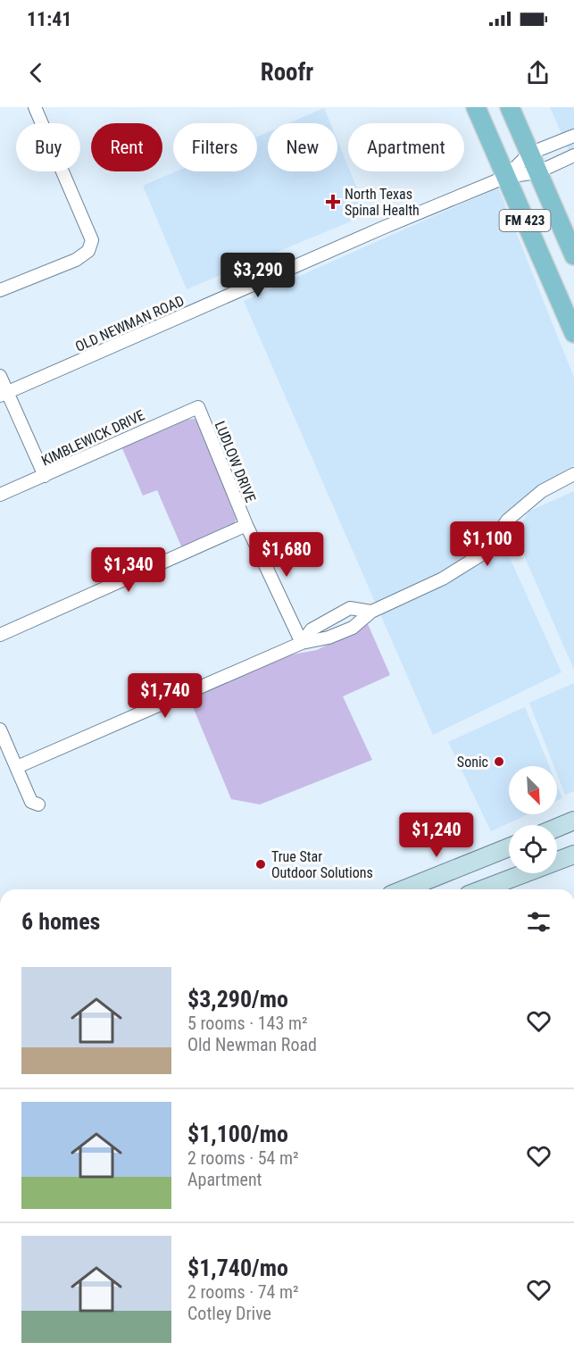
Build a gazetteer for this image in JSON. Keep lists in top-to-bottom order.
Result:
{
  "streets": {
    "main road": ["FM 423"],
    "street": ["OLD NEWMAN ROAD", "KIMBLEWICK DRIVE", "LUDLOW DRIVE"]
  },
  "crossings": [
    ["FM 423", "OLD NEWMAN ROAD"],
    ["KIMBLEWICK DRIVE", "LUDLOW DRIVE"]
  ],
  "places": {
    "health": ["North Texas Spinal Health"],
    "other": ["Sonic", "True Star Outdoor Solutions"]
  },
  "north": "bottom right",
  "page": {
    "status": "11:41",
    "header": "Roofr",
    "chip": [
      "Buy",
      "Rent",
      "Filters",
      "New",
      "Apartment"
    ],
    "price": [
      "$3,290",
      "$1,100",
      "$1,680",
      "$1,340",
      "$1,740",
      "$1,240"
    ],
    "heading": "6 homes",
    "list": [
      {
        "name": "$3,290/mo",
        "note": "5 rooms · 143 m² · Old Newman Road"
      },
      {
        "name": "$1,100/mo",
        "note": "2 rooms · 54 m² · Apartment"
      },
      {
        "name": "$1,740/mo",
        "note": "2 rooms · 74 m² · Cotley Drive"
      }
    ]
  }
}
